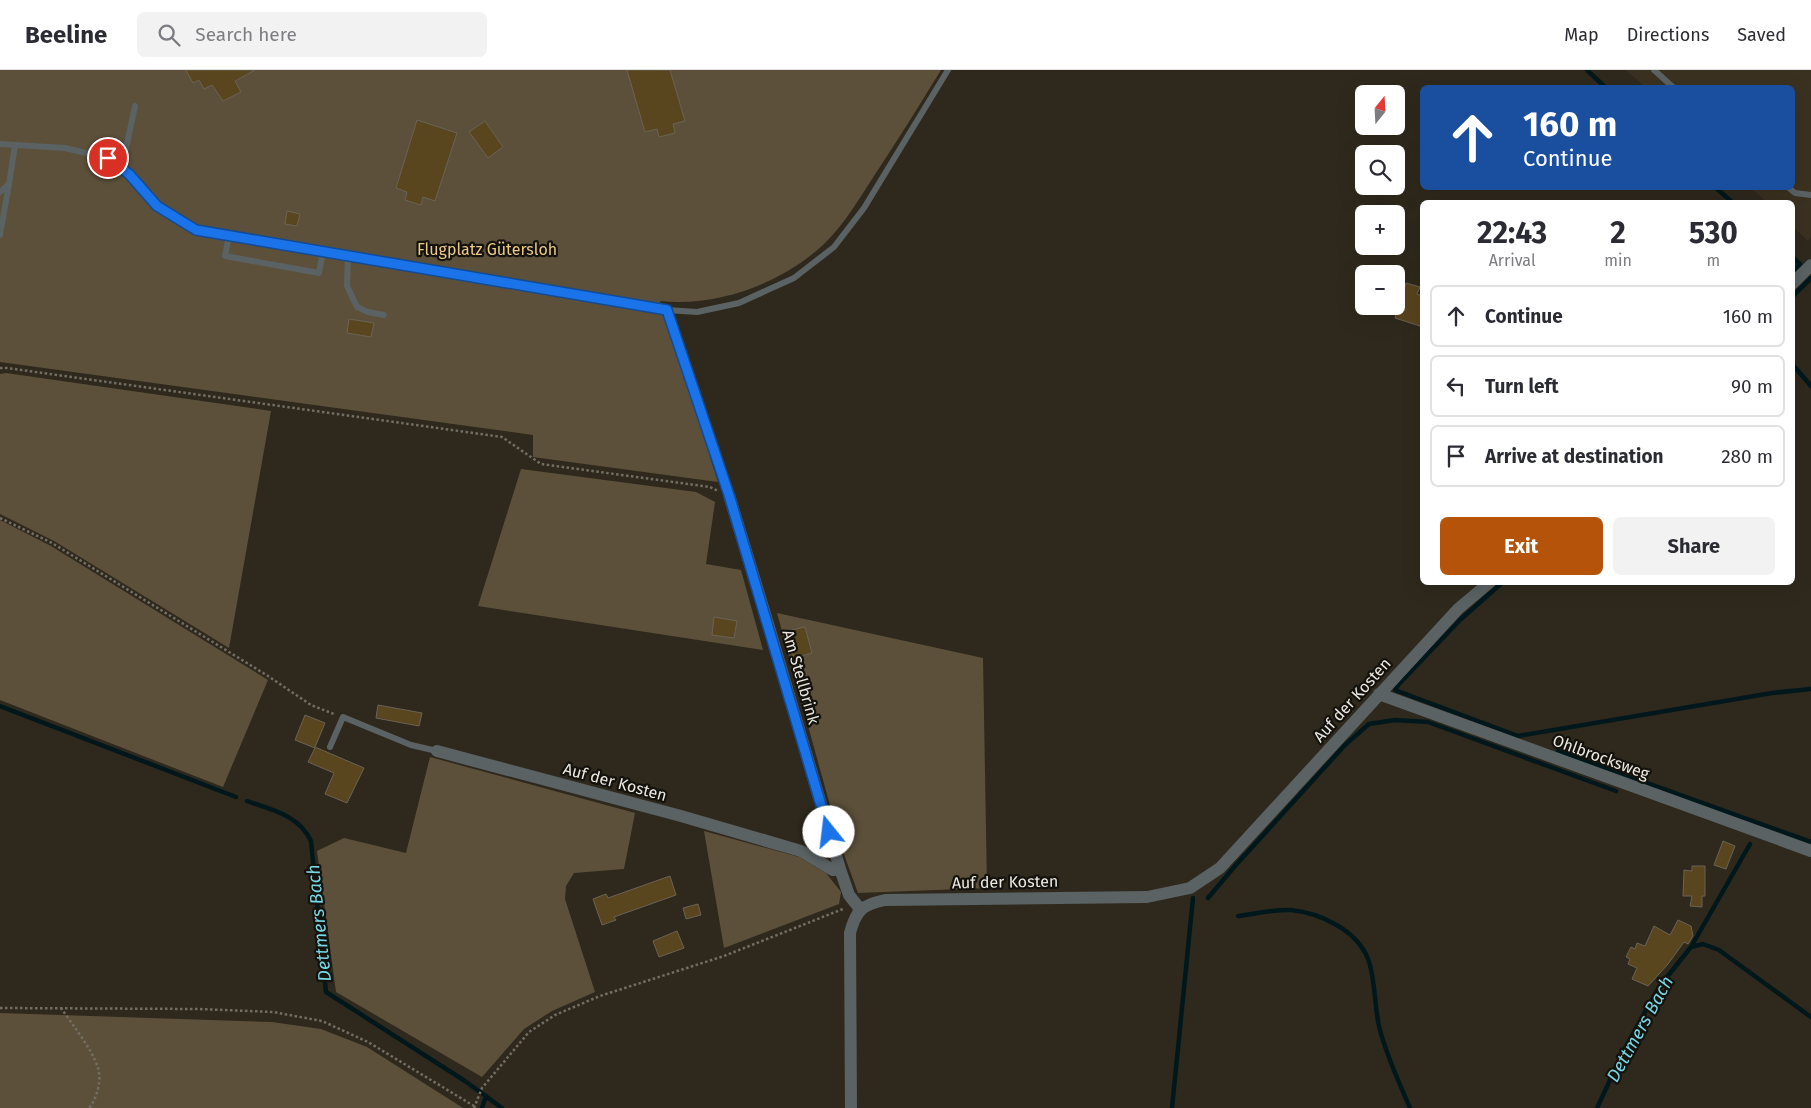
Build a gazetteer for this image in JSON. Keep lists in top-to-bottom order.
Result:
{
  "streets": {
    "street": ["Am Stellbrink", "Auf der Kosten", "Ohlbrocksweg"]
  },
  "crossings": [
    ["Am Stellbrink", "Auf der Kosten"],
    ["Auf der Kosten", "Ohlbrocksweg"]
  ],
  "water": ["Dettmers Bach"],
  "parks": ["Flugplatz Gütersloh"],
  "north": "top",
  "page": {
    "header": "Beeline",
    "search": "Search here",
    "nav": ["Map", "Directions", "Saved"],
    "map_buttons": ["+", "−"],
    "turn": ["160 m", "Continue"],
    "eta": [
      "22:43",
      "Arrival",
      "2",
      "min",
      "530",
      "m"
    ],
    "list": [
      {
        "name": "Continue",
        "value": "160 m"
      },
      {
        "name": "Turn left",
        "value": "90 m"
      },
      {
        "name": "Arrive at destination",
        "value": "280 m"
      }
    ],
    "buttons": ["Exit", "Share"]
  }
}
